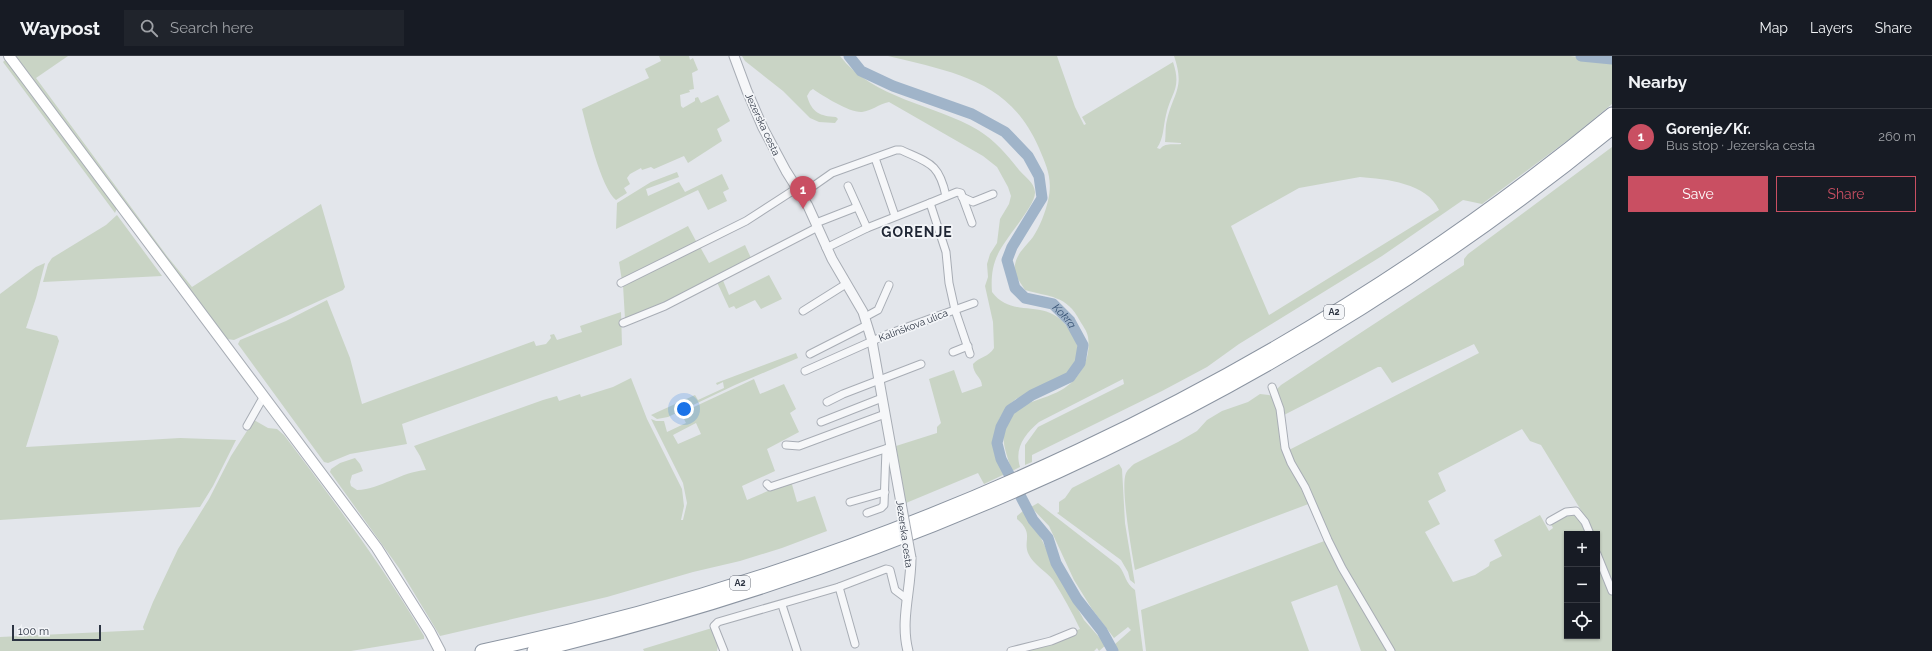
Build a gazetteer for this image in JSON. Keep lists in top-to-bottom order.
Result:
{
  "streets": {
    "highway": ["A2"],
    "street": ["Jezerska cesta", "Kalinškova ulica"]
  },
  "crossings": [
    ["Jezerska cesta", "Kalinškova ulica"]
  ],
  "districts": ["GORENJE"],
  "water": ["Kokra"],
  "scale_bar": "100 m",
  "page": {
    "header": "Waypost",
    "search": "Search here",
    "nav": ["Map", "Layers", "Share"],
    "heading": "Nearby",
    "list": [
      {
        "mark": "1",
        "name": "Gorenje/Kr.",
        "note": "Bus stop · Jezerska cesta",
        "value": "260 m"
      }
    ],
    "buttons": ["Save", "Share"],
    "pins": "1",
    "map_buttons": ["+", "−"],
    "scale": "100 m"
  }
}
